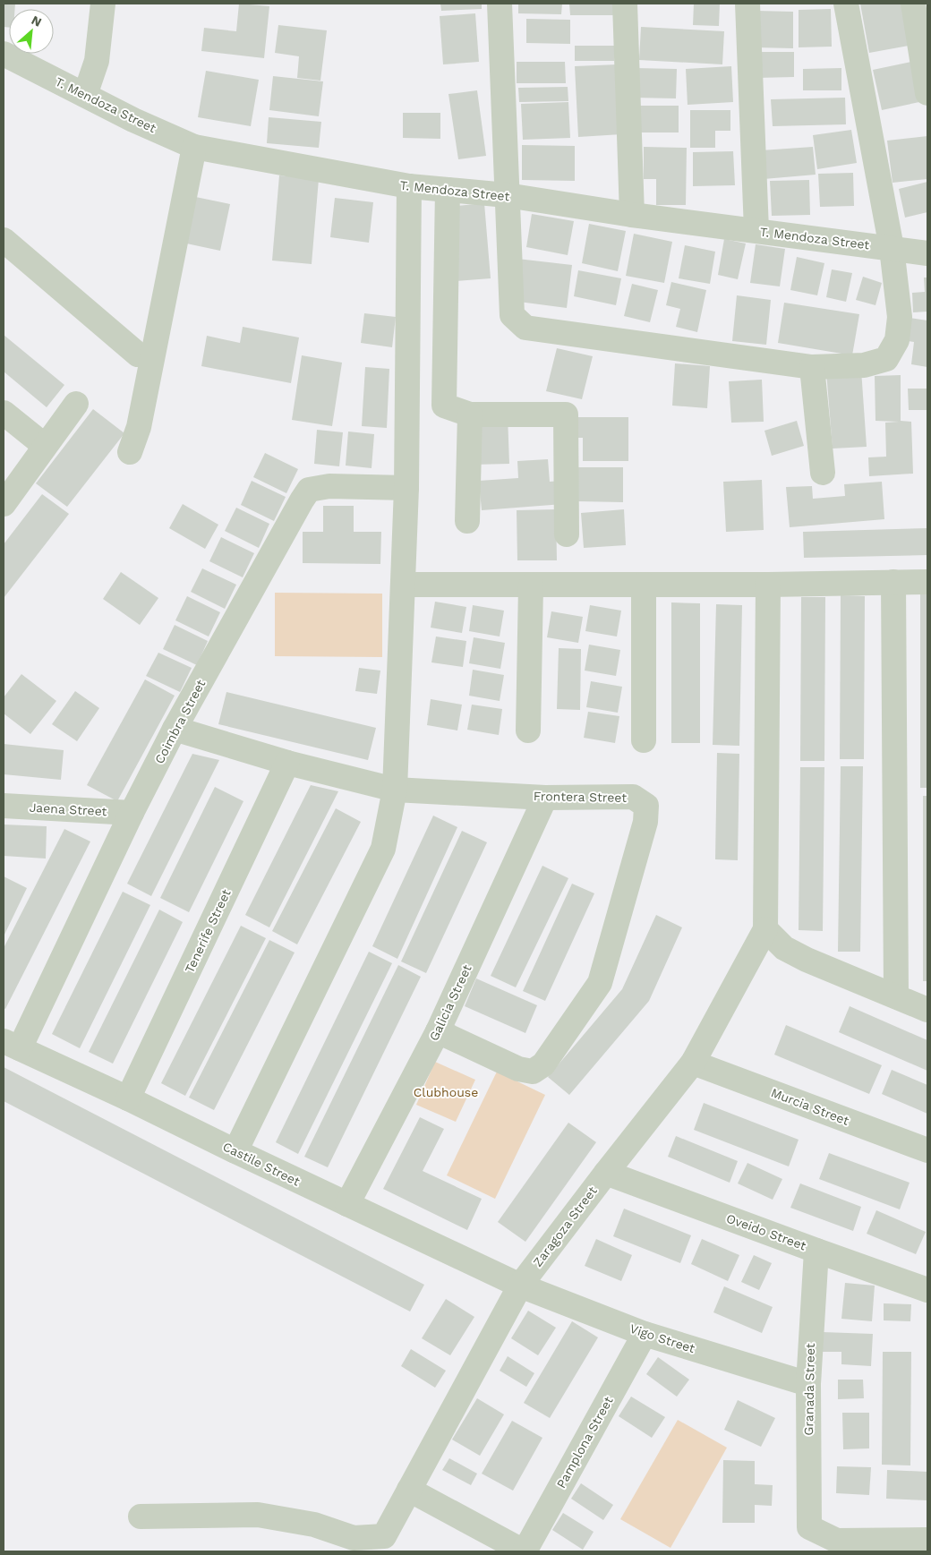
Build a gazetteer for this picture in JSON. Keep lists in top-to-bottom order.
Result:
{
  "streets": {
    "street": [
      "T. Mendoza Street",
      "Coimbra Street",
      "Frontera Street",
      "Jaena Street",
      "Tenerife Street",
      "Galicia Street",
      "Murcia Street",
      "Castile Street",
      "Zaragoza Street",
      "Oveido Street",
      "Vigo Street",
      "Granada Street",
      "Pamplona Street"
    ]
  },
  "crossings": [
    ["Coimbra Street", "Frontera Street"],
    ["Coimbra Street", "Jaena Street"],
    ["Coimbra Street", "Castile Street"],
    ["Frontera Street", "Tenerife Street"],
    ["Frontera Street", "Galicia Street"],
    ["Tenerife Street", "Castile Street"],
    ["Galicia Street", "Castile Street"],
    ["Murcia Street", "Zaragoza Street"],
    ["Castile Street", "Zaragoza Street"],
    ["Castile Street", "Vigo Street"],
    ["Zaragoza Street", "Oveido Street"],
    ["Zaragoza Street", "Vigo Street"],
    ["Oveido Street", "Granada Street"],
    ["Vigo Street", "Granada Street"],
    ["Vigo Street", "Pamplona Street"]
  ],
  "parks": ["Clubhouse"],
  "north": "top right"
}
